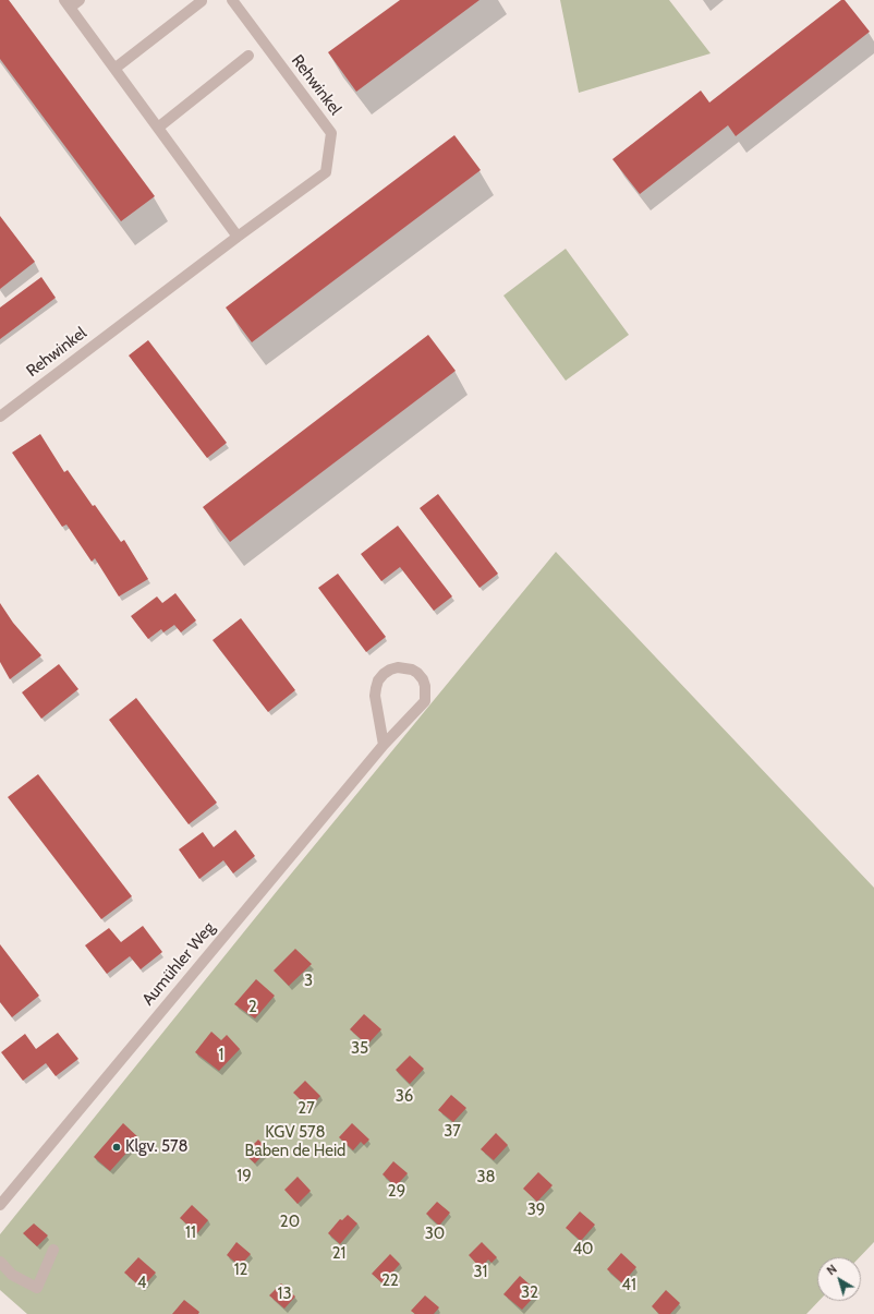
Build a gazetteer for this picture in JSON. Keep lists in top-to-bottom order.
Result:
{
  "streets": {
    "street": ["Rehwinkel", "Aumühler Weg"]
  },
  "parks": [
    "3",
    "2",
    "35",
    "1",
    "36",
    "27",
    "37",
    "KGV 578 Baben de Heid",
    "19",
    "38",
    "29",
    "39",
    "20",
    "11",
    "30",
    "40",
    "21",
    "12",
    "31",
    "22",
    "4",
    "41",
    "32",
    "13"
  ],
  "places": ["Klgv. 578"],
  "north": "top left"
}
